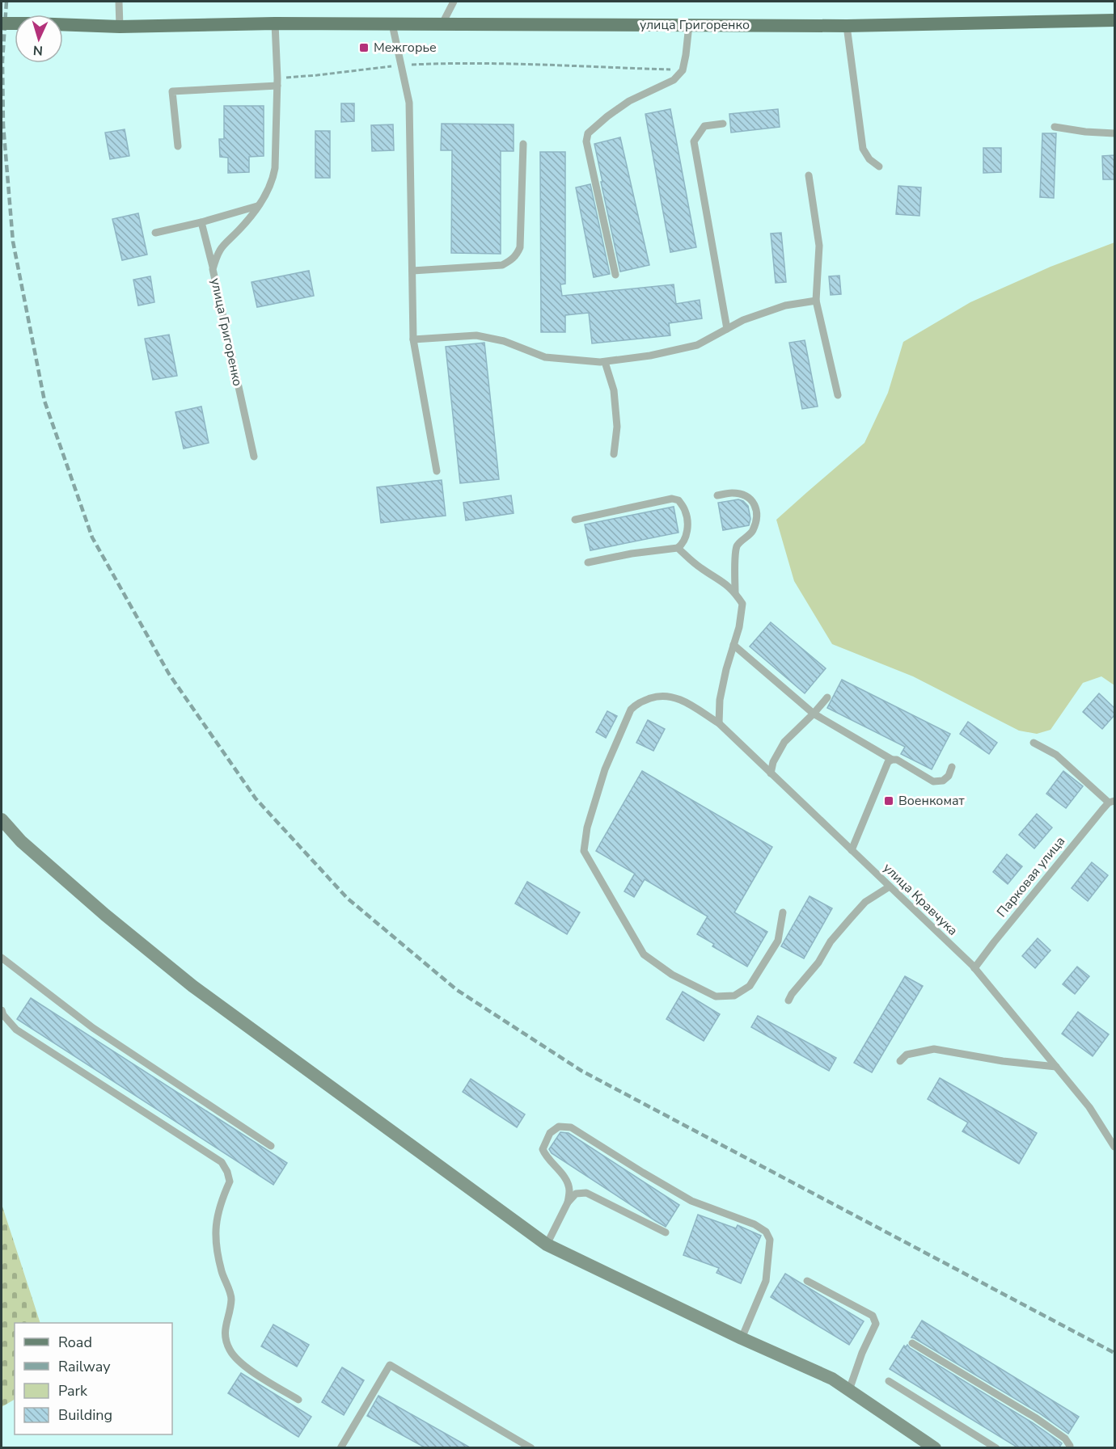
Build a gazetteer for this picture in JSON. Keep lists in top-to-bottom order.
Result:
{
  "streets": {
    "main road": ["улица Григоренко"],
    "lane": ["Парковая улица", "улица Кравчука"]
  },
  "crossings": [
    ["Парковая улица", "улица Кравчука"]
  ],
  "places": {
    "transit": ["Межгорье", "Военкомат"]
  },
  "legend": [
    "Road",
    "Railway",
    "Park",
    "Building"
  ],
  "north": "bottom"
}
